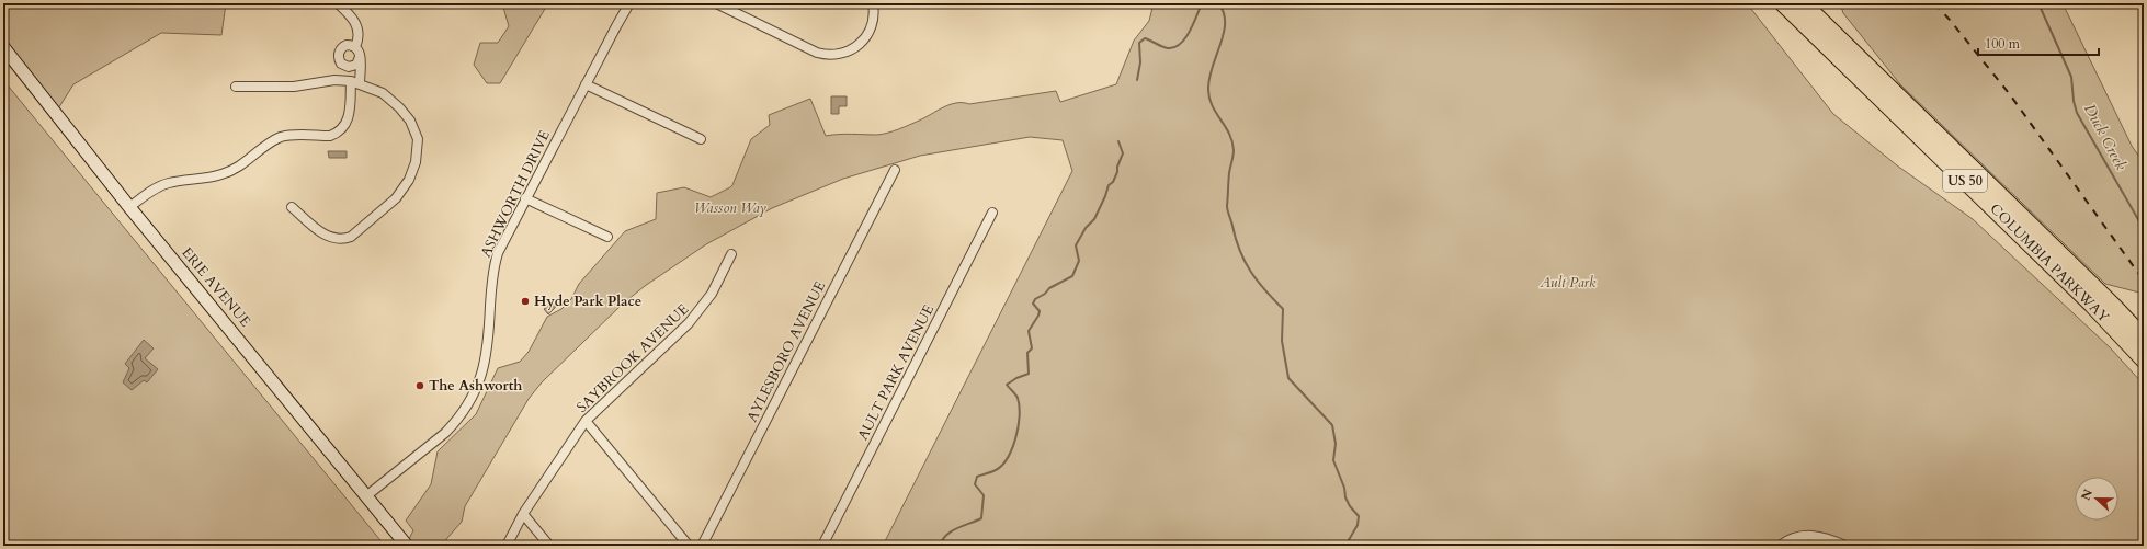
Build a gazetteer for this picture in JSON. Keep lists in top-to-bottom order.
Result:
{
  "streets": {
    "highway": ["US 50", "COLUMBIA PARKWAY"],
    "street": [
      "ASHWORTH DRIVE",
      "ERIE AVENUE",
      "AYLESBORO AVENUE",
      "SAYBROOK AVENUE",
      "AULT PARK AVENUE"
    ]
  },
  "crossings": [
    ["ASHWORTH DRIVE", "ERIE AVENUE"]
  ],
  "water": ["Duck Creek"],
  "parks": ["Wasson Way", "Ault Park"],
  "places": ["Hyde Park Place", "The Ashworth"],
  "scale_bar": "100 m",
  "north": "left"
}
